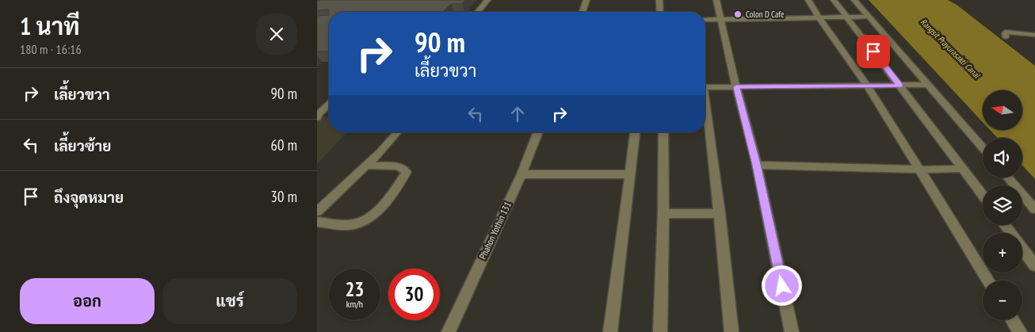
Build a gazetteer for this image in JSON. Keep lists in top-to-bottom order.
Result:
{
  "streets": {
    "street": ["Phahon Yothin 131"]
  },
  "water": ["Rangsit Prayurasakti Canal"],
  "places": ["Colon D Cafe"],
  "north": "left",
  "page": {
    "heading": ["1 นาที", "180 m · 16:16"],
    "turn": ["90 m", "เลี้ยวขวา"],
    "list": [
      {
        "name": "เลี้ยวขวา",
        "value": "90 m"
      },
      {
        "name": "เลี้ยวซ้าย",
        "value": "60 m"
      },
      {
        "name": "ถึงจุดหมาย",
        "value": "30 m"
      }
    ],
    "map_buttons": ["+", "−"],
    "speed": "23 km/h",
    "limit": "30",
    "buttons": ["ออก", "แชร์"]
  }
}
